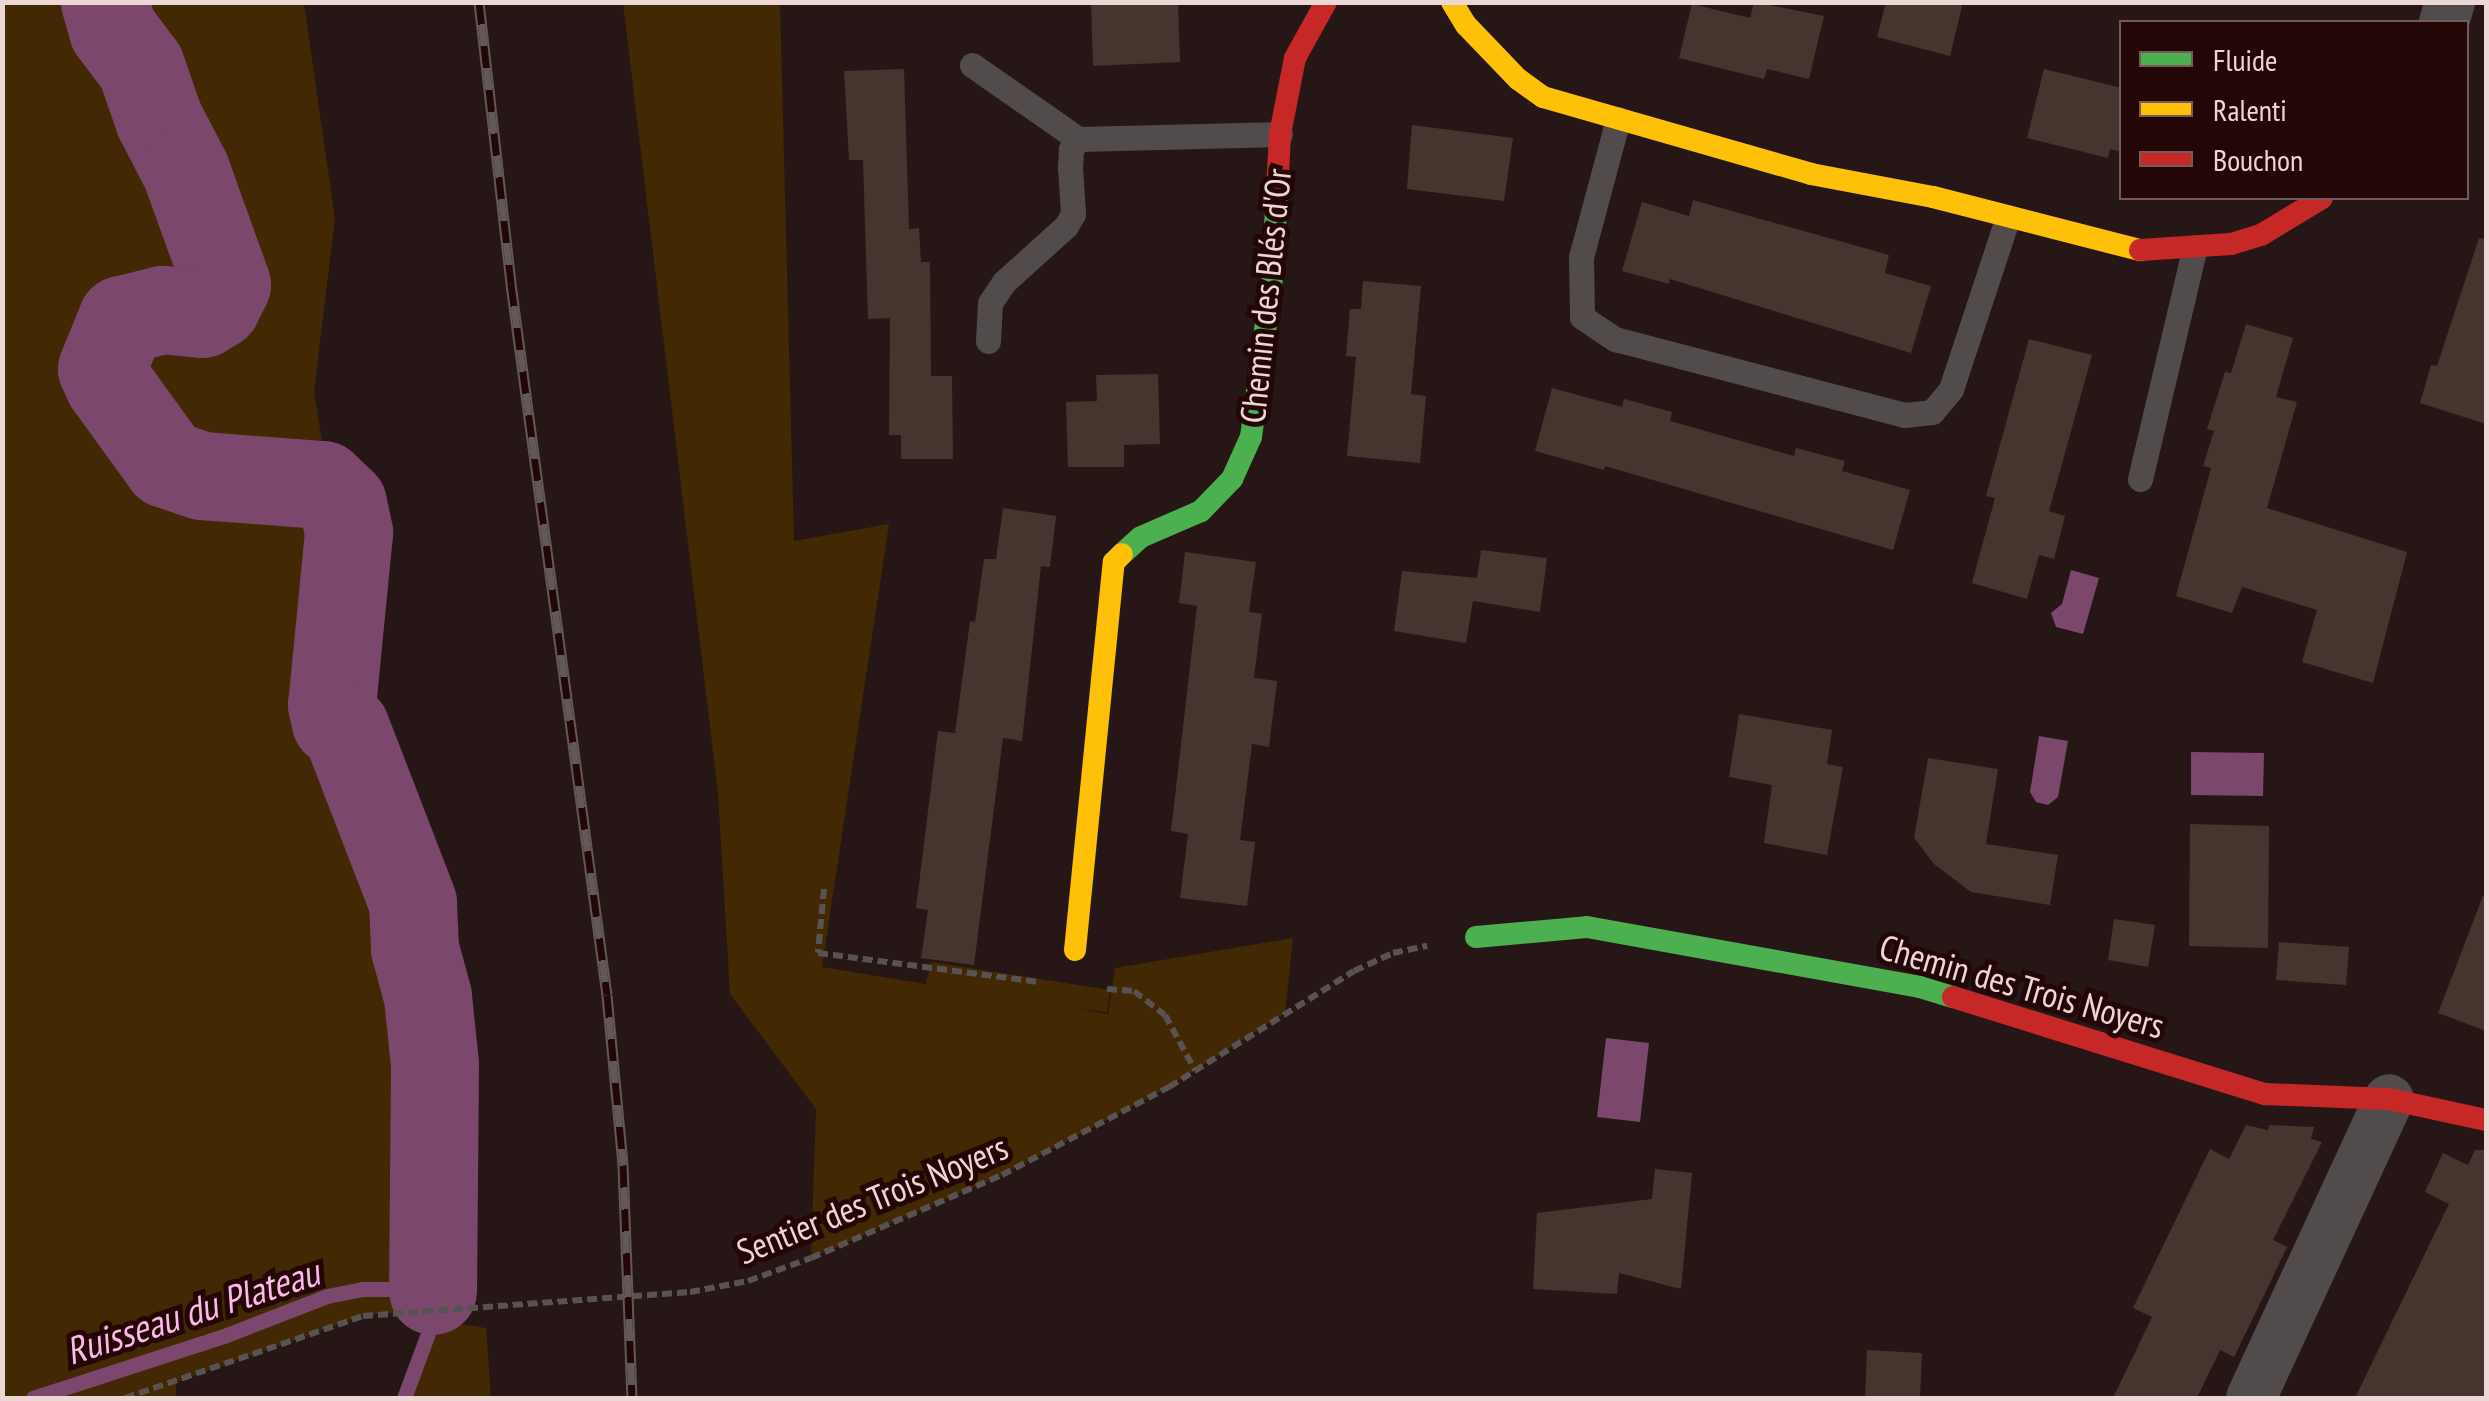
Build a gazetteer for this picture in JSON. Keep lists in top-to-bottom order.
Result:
{
  "streets": {
    "street": ["Chemin des Blés d'Or", "Chemin des Trois Noyers"],
    "path": ["Sentier des Trois Noyers"]
  },
  "crossings": [
    ["Chemin des Trois Noyers", "Sentier des Trois Noyers"]
  ],
  "water": ["Ruisseau du Plateau"],
  "legend": ["Fluide", "Ralenti", "Bouchon"]
}
